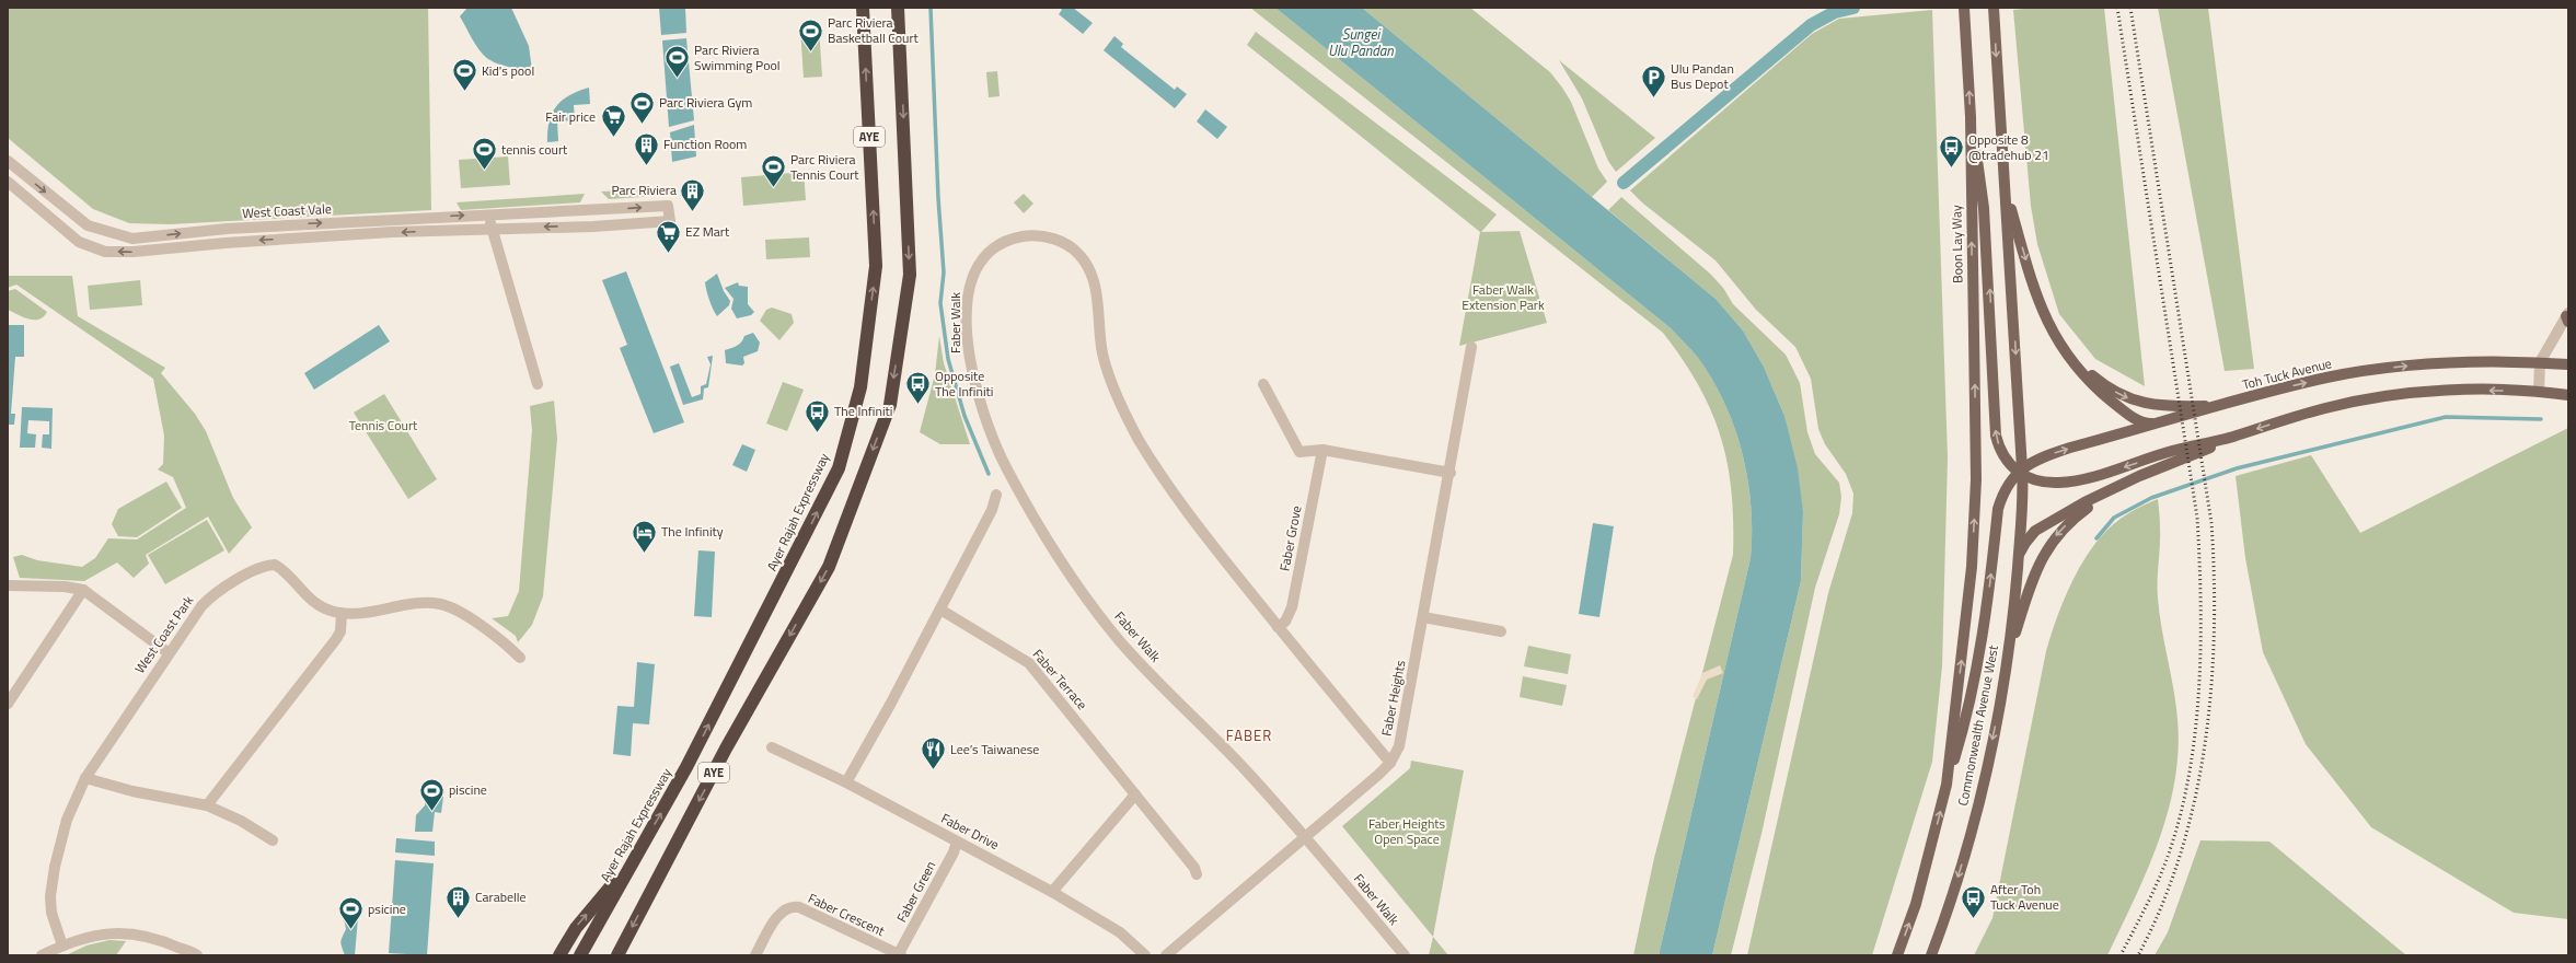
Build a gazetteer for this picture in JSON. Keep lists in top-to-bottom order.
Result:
{
  "streets": {
    "highway": ["AYE", "Ayer Rajah Expressway"],
    "main road": ["Boon Lay Way", "Toh Tuck Avenue", "Commonwealth Avenue West"],
    "street": [
      "West Coast Vale",
      "Faber Walk",
      "Faber Grove",
      "West Coast Park",
      "Faber Terrace",
      "Faber Heights",
      "Faber Drive",
      "Faber Green",
      "Faber Crescent"
    ]
  },
  "crossings": [
    ["Boon Lay Way", "Commonwealth Avenue West"],
    ["Faber Walk", "Faber Grove"],
    ["Faber Walk", "Faber Heights"],
    ["Toh Tuck Avenue", "Commonwealth Avenue West"],
    ["Faber Drive", "Faber Green"],
    ["Faber Green", "Faber Crescent"]
  ],
  "districts": ["FABER"],
  "water": ["Sungei Ulu Pandan"],
  "parks": ["Faber Walk Extension Park", "Tennis Court", "Faber Heights Open Space"],
  "places": {
    "sports": [
      "Parc Riviera Basketball Court",
      "Parc Riviera Swimming Pool",
      "Kid's pool",
      "Parc Riviera Gym",
      "tennis court",
      "Parc Riviera Tennis Court",
      "piscine",
      "psicine"
    ],
    "parking": ["Ulu Pandan Bus Depot"],
    "supermarket": ["Fair price", "EZ Mart"],
    "building": ["Function Room", "Parc Riviera", "Carabelle"],
    "bus stop": [
      "Opposite 8 @tradehub 21",
      "Opposite The Infiniti",
      "The Infiniti",
      "After Toh Tuck Avenue"
    ],
    "hotel": ["The Infinity"],
    "restaurant": ["Lee’s Taiwanese"]
  }
}
